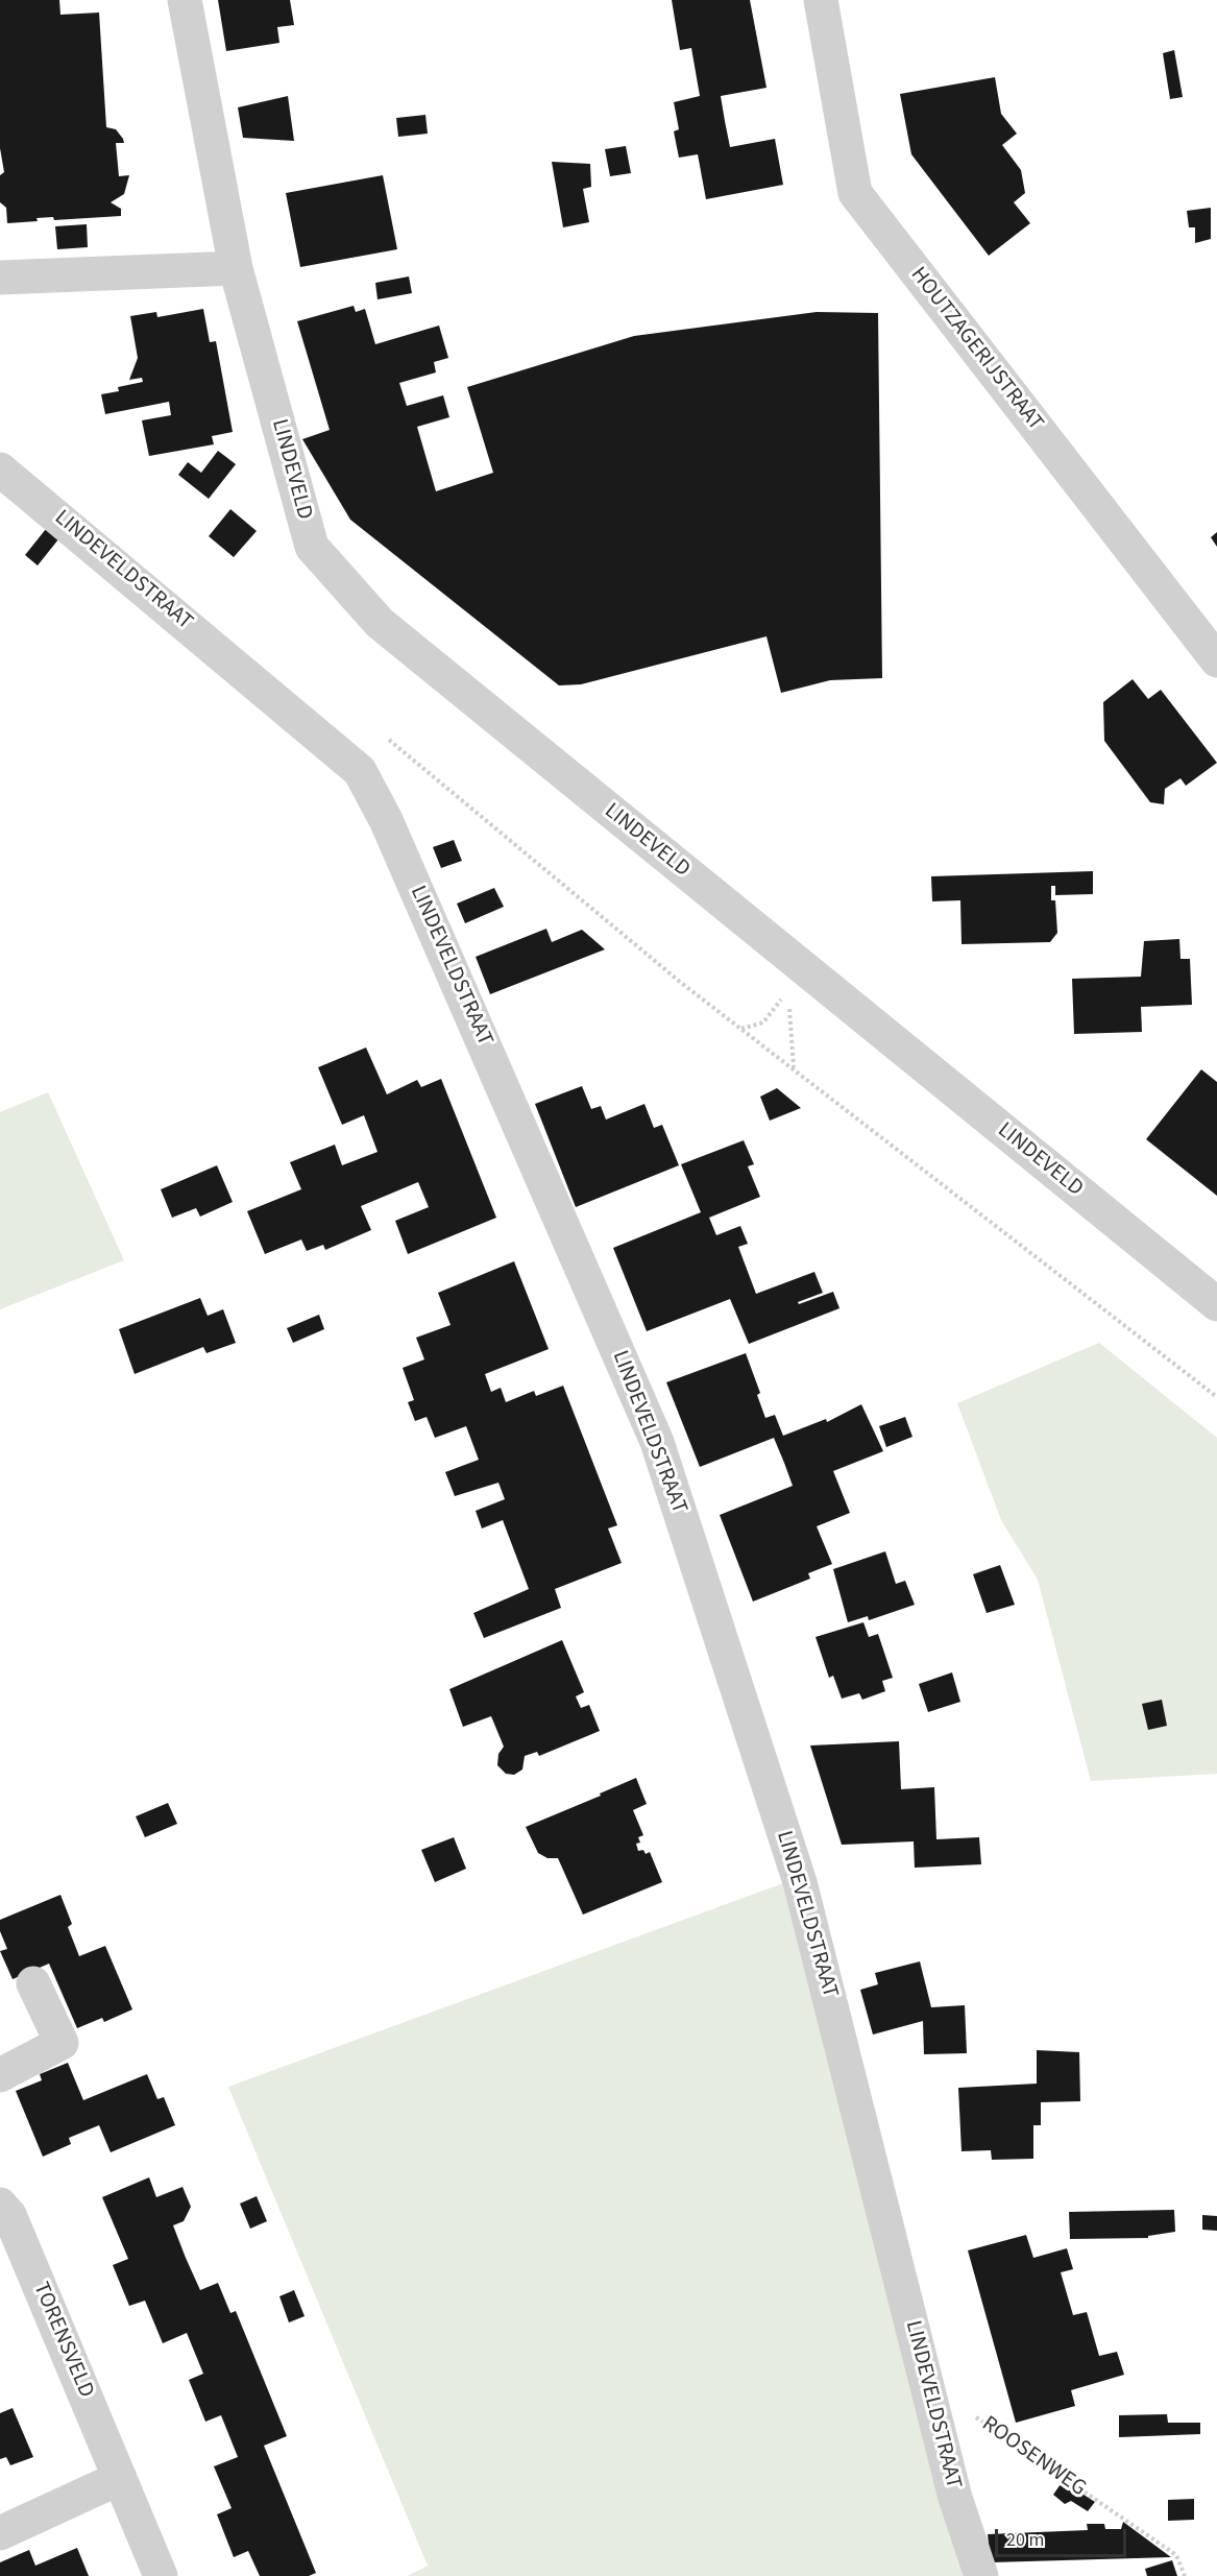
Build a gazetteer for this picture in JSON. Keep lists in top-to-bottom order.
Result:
{
  "streets": {
    "street": [
      "HOUTZAGERIJSTRAAT",
      "LINDEVELD",
      "LINDEVELDSTRAAT",
      "TORENSVELD"
    ],
    "path": ["ROOSENWEG"]
  },
  "crossings": [
    ["LINDEVELDSTRAAT", "ROOSENWEG"]
  ],
  "scale_bar": "20 m"
}
